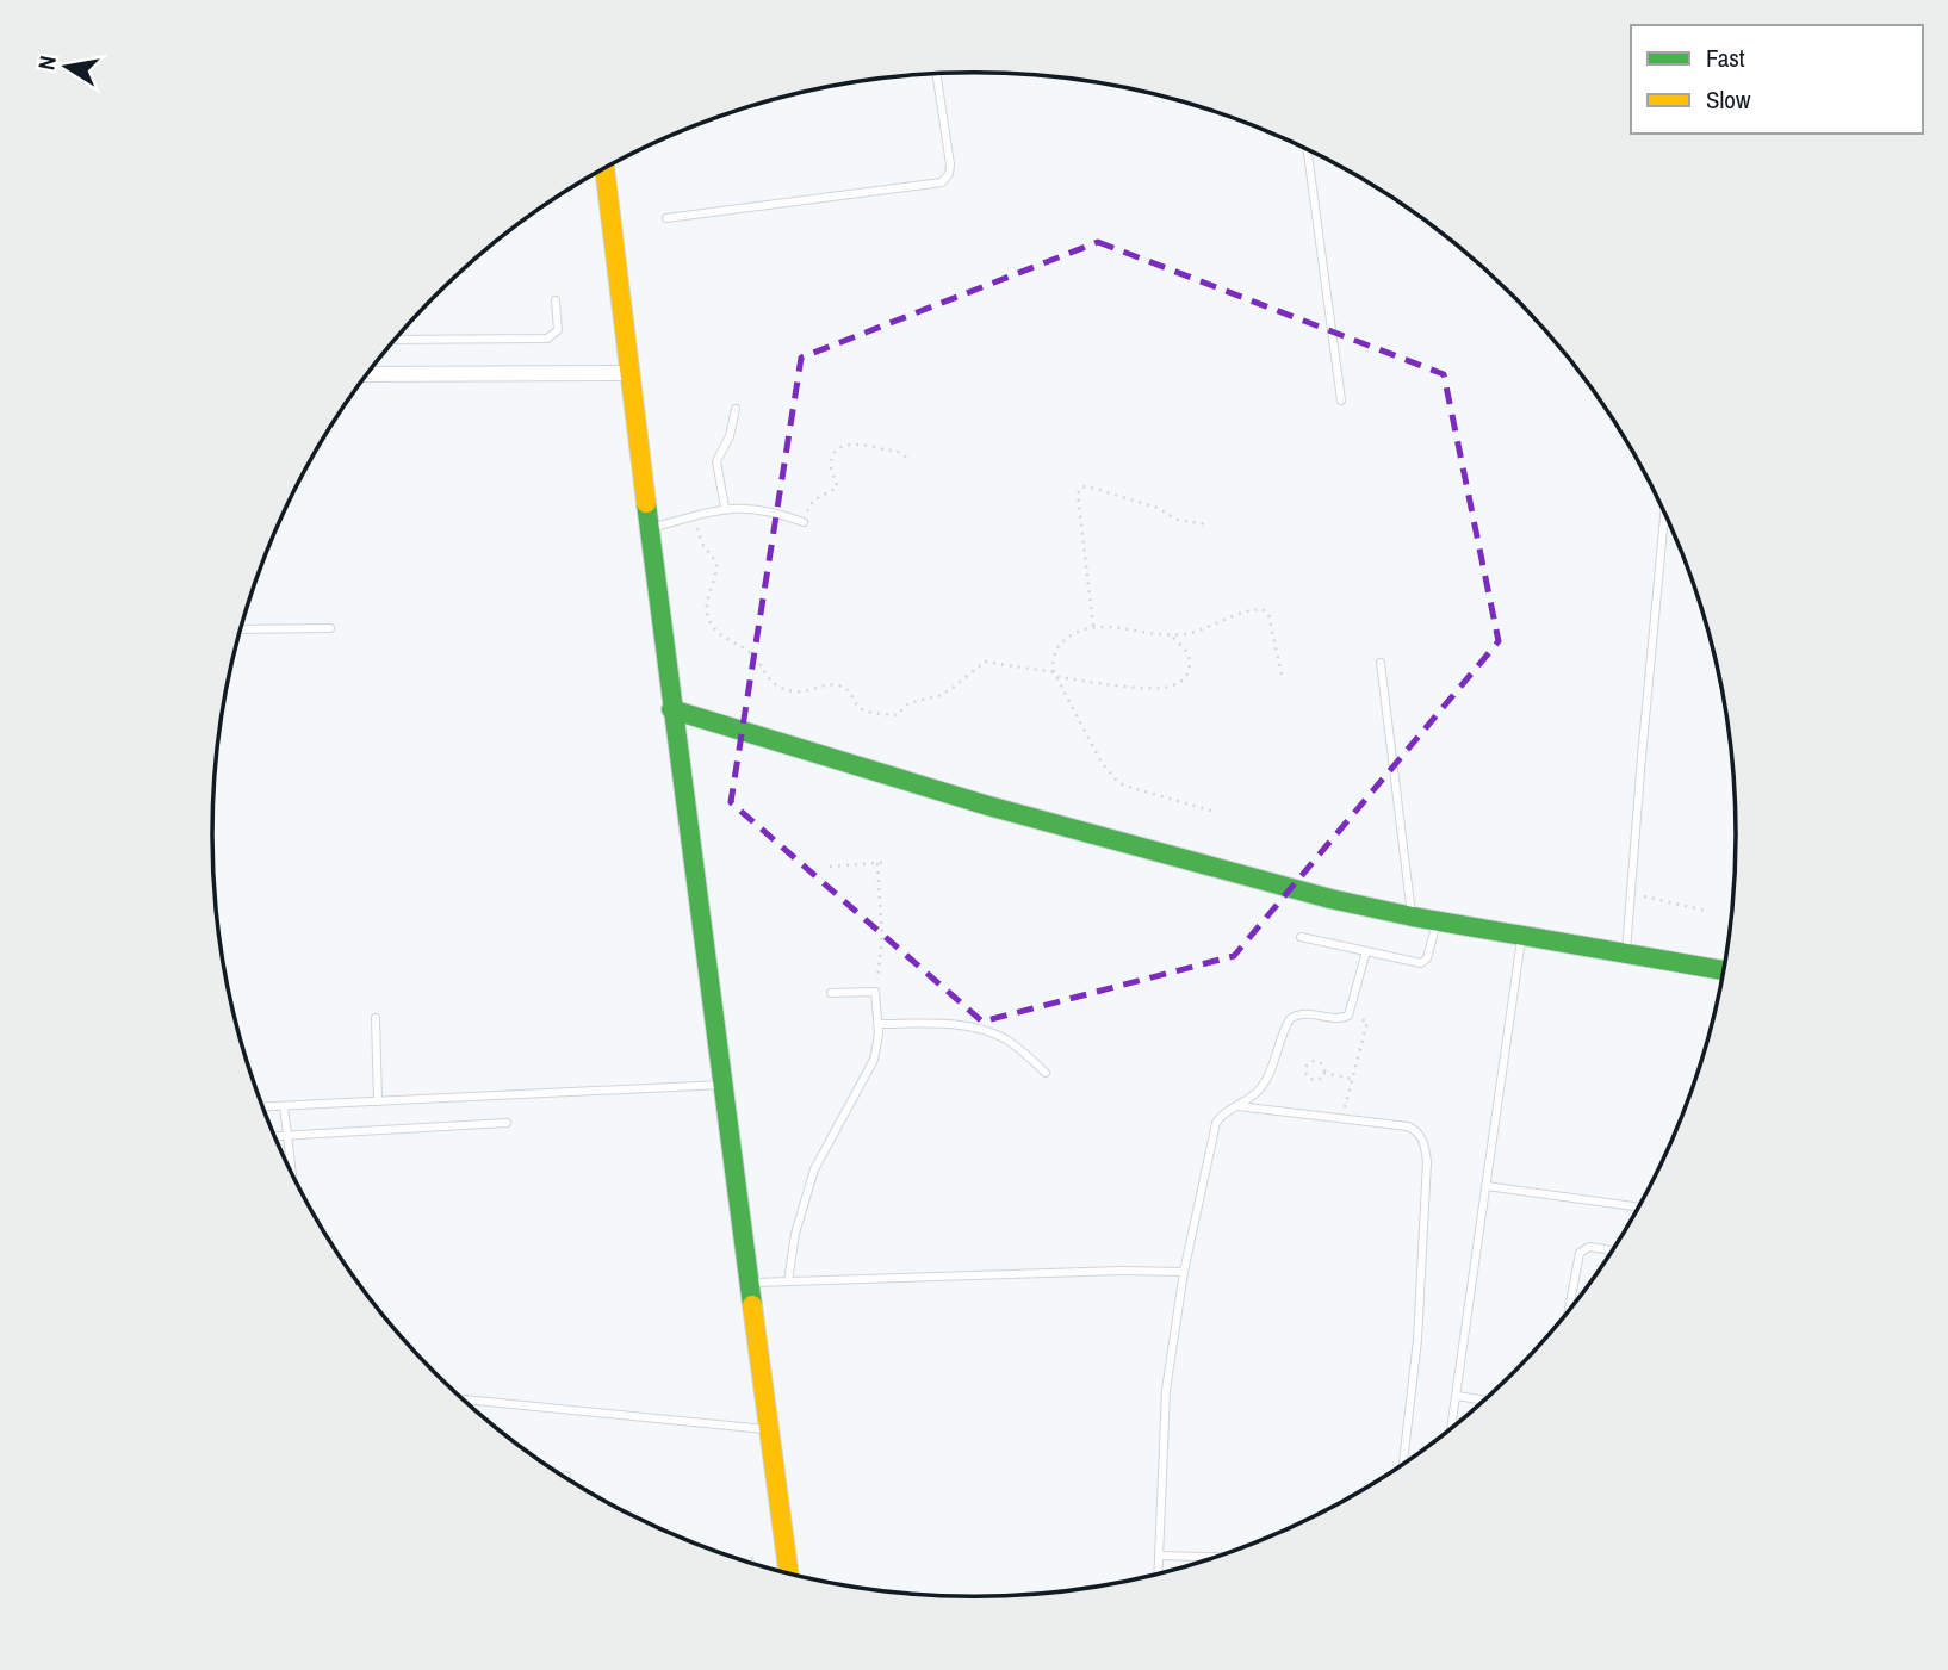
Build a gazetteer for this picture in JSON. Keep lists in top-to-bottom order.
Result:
{
  "legend": ["Fast", "Slow"],
  "north": "left"
}
